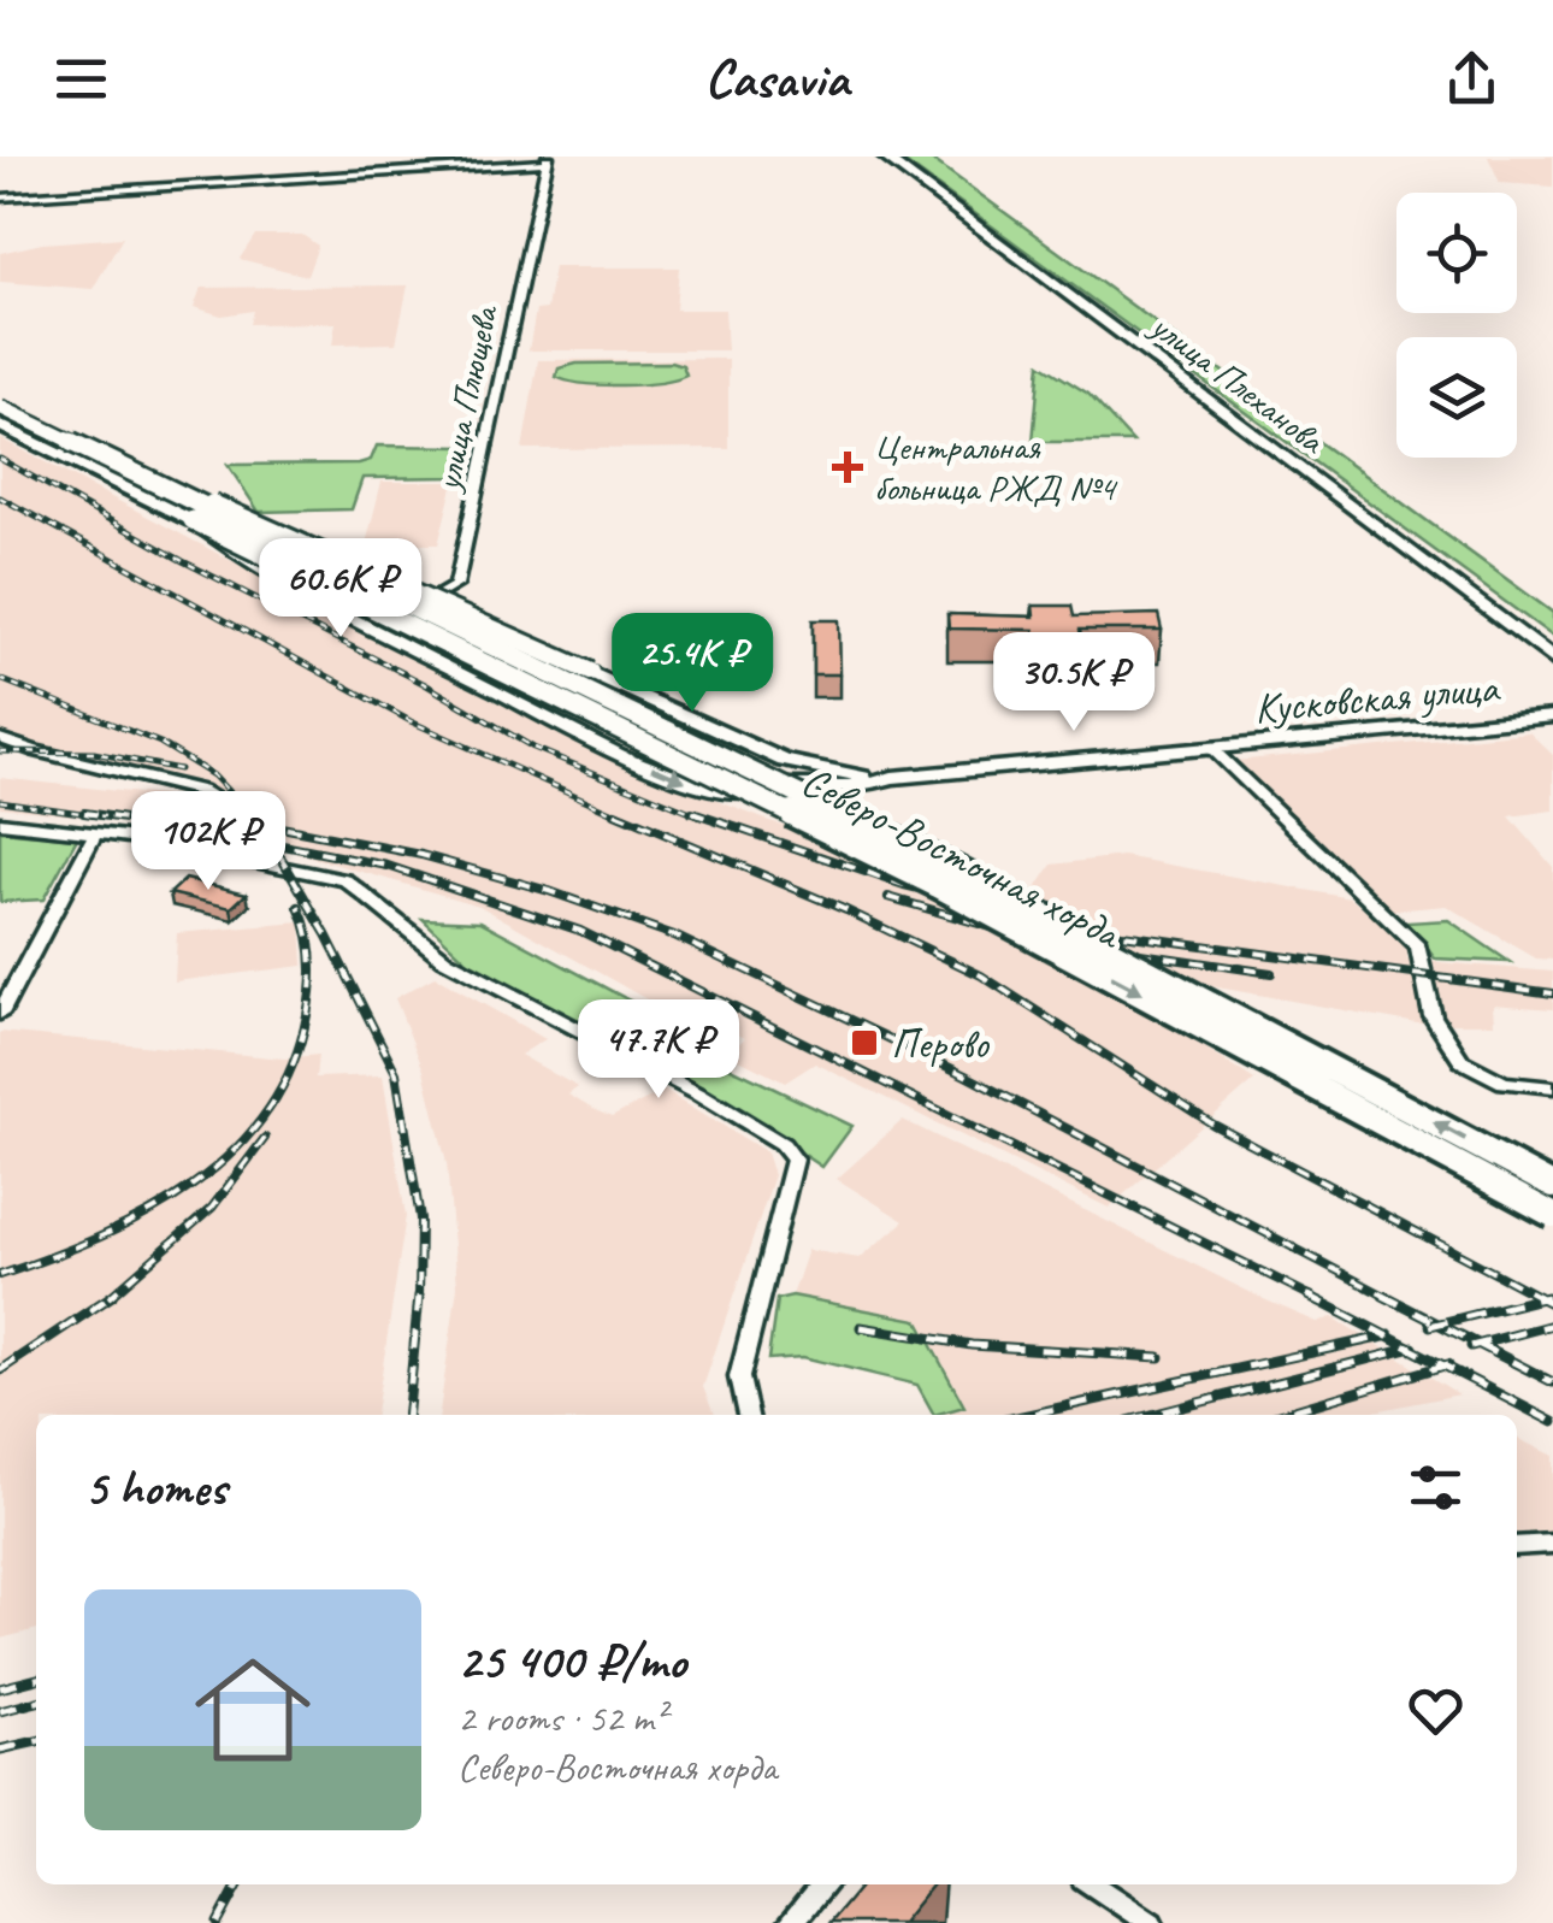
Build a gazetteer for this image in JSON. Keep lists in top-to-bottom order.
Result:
{
  "streets": {
    "main road": ["Северо-Восточная хорда"],
    "street": ["улица Плеханова", "улица Плющева", "Кусковская улица"]
  },
  "crossings": [
    ["улица Плющева", "Кусковская улица"]
  ],
  "places": {
    "health": ["Центральная больница РЖД №4"],
    "transit": ["Перово"]
  },
  "page": {
    "header": "Casavia",
    "price": [
      "60.6K ₽",
      "25.4K ₽",
      "30.5K ₽",
      "102K ₽",
      "47.7K ₽"
    ],
    "heading": "5 homes",
    "list": [
      {
        "name": "25 400 ₽/mo",
        "note": "2 rooms · 52 m² · Северо-Восточная хорда"
      }
    ]
  }
}
